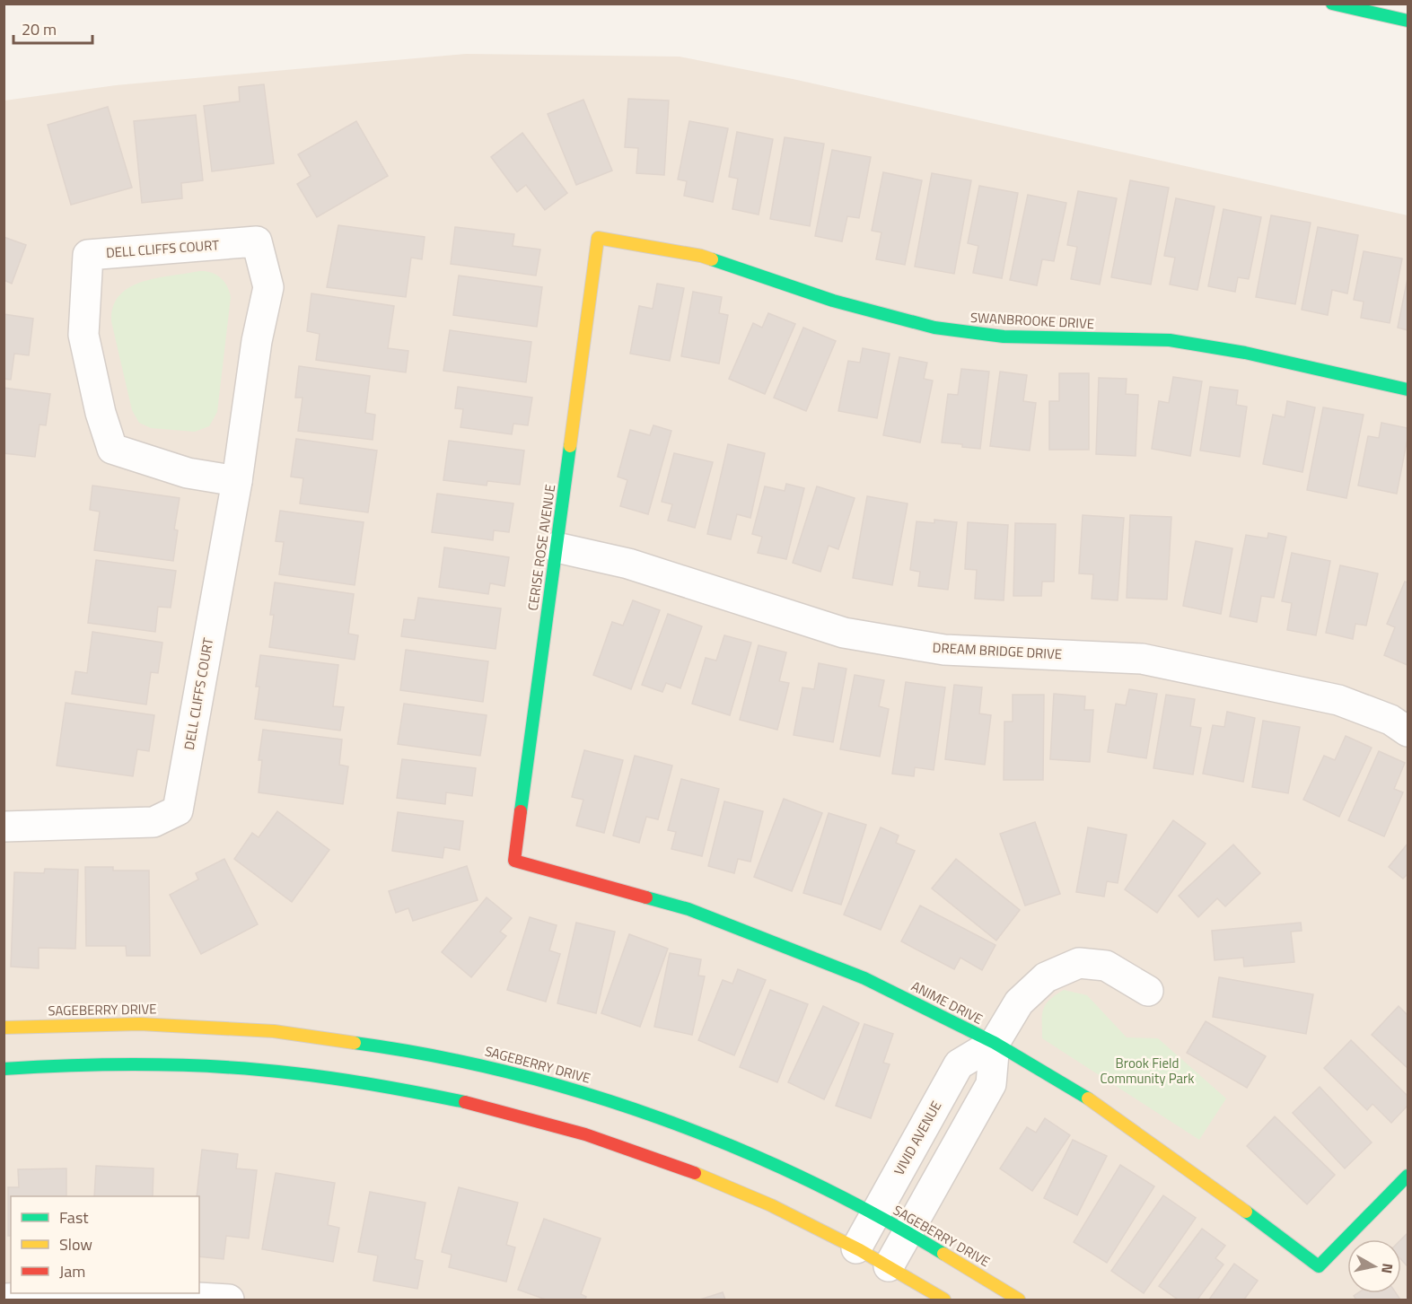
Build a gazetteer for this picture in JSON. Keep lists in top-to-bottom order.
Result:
{
  "streets": {
    "main road": [
      "SWANBROOKE DRIVE",
      "CERISE ROSE AVENUE",
      "ANIME DRIVE",
      "SAGEBERRY DRIVE"
    ],
    "street": ["DELL CLIFFS COURT", "DREAM BRIDGE DRIVE", "VIVID AVENUE"]
  },
  "crossings": [
    ["SWANBROOKE DRIVE", "CERISE ROSE AVENUE"],
    ["CERISE ROSE AVENUE", "DREAM BRIDGE DRIVE"],
    ["CERISE ROSE AVENUE", "ANIME DRIVE"],
    ["ANIME DRIVE", "VIVID AVENUE"],
    ["SAGEBERRY DRIVE", "VIVID AVENUE"]
  ],
  "parks": ["Brook Field Community Park"],
  "legend": ["Fast", "Slow", "Jam"],
  "scale_bar": "20 m",
  "north": "right"
}
